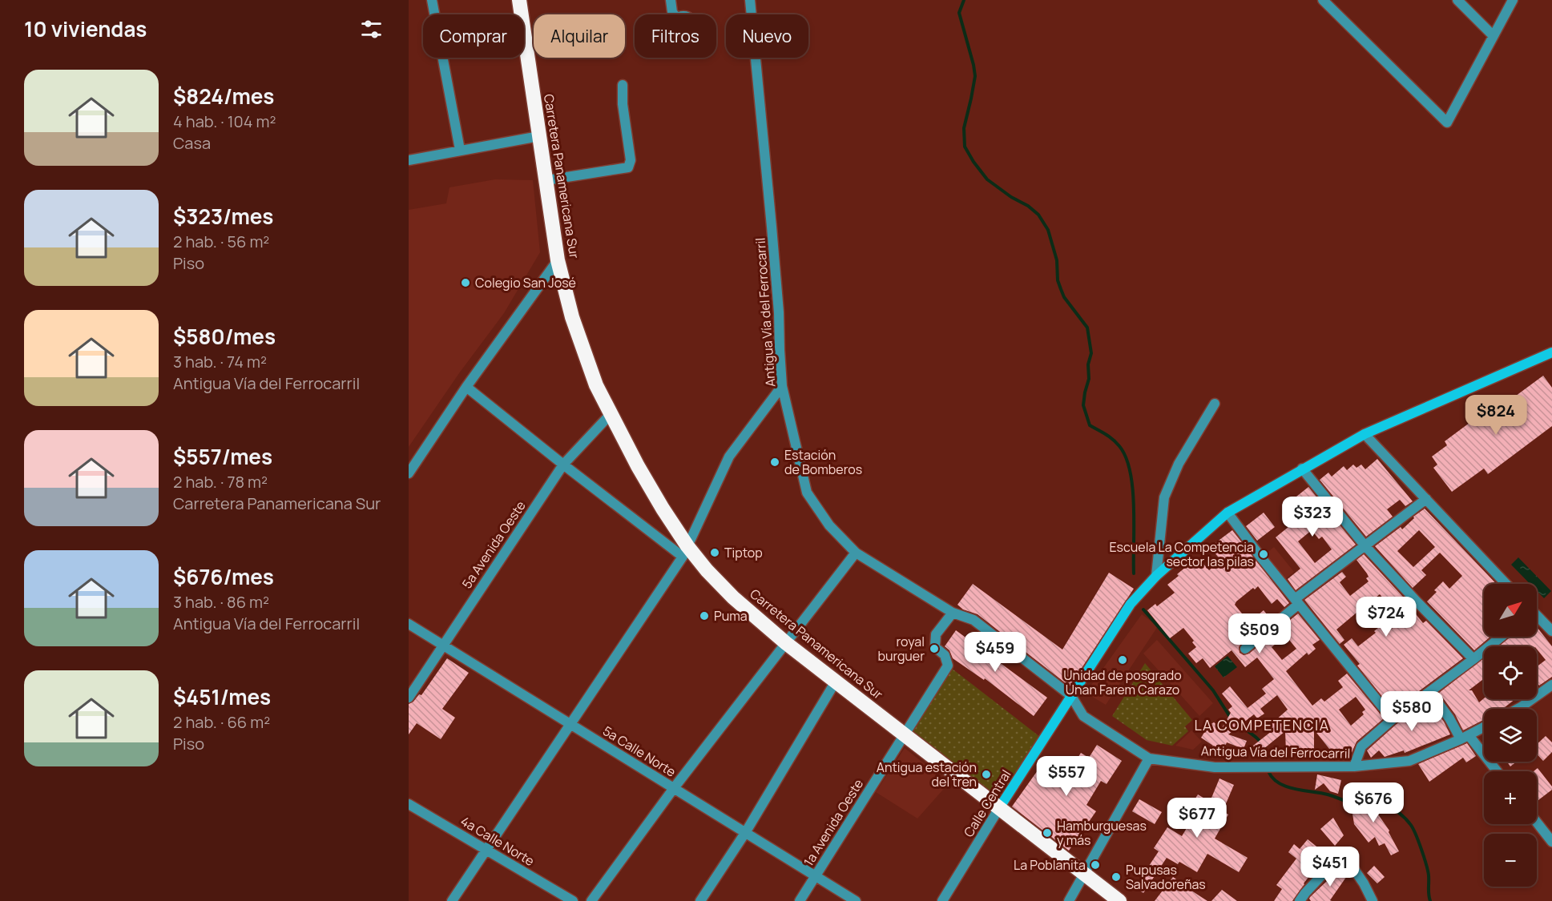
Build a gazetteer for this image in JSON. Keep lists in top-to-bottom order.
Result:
{
  "streets": {
    "highway": ["Carretera Panamericana Sur"],
    "main road": ["Calle Central"],
    "street": [
      "Antigua Vía del Ferrocarril",
      "5a Avenida Oeste",
      "5a Calle Norte",
      "1a Avenida Oeste",
      "4a Calle Norte"
    ]
  },
  "crossings": [
    ["Carretera Panamericana Sur", "5a Avenida Oeste"],
    ["Carretera Panamericana Sur", "Calle Central"],
    ["Carretera Panamericana Sur", "1a Avenida Oeste"],
    ["Antigua Vía del Ferrocarril", "Calle Central"],
    ["Antigua Vía del Ferrocarril", "1a Avenida Oeste"],
    ["5a Avenida Oeste", "5a Calle Norte"],
    ["5a Calle Norte", "1a Avenida Oeste"]
  ],
  "districts": ["LA COMPETENCIA"],
  "places": [
    "Colegio San José",
    "Estación de Bomberos",
    "Tiptop",
    "Escuela La Competencia sector las pilas",
    "Puma",
    "royal burguer",
    "Unidad de posgrado Unan Farem Carazo",
    "Antigua estación del tren",
    "Hamburguesas y más",
    "La Poblanita",
    "Pupusas Salvadoreñas"
  ],
  "north": "top right",
  "page": {
    "heading": "10 viviendas",
    "chip": [
      "Comprar",
      "Alquilar",
      "Filtros",
      "Nuevo"
    ],
    "list": [
      {
        "name": "$824/mes",
        "note": "4 hab. · 104 m² · Casa"
      },
      {
        "name": "$323/mes",
        "note": "2 hab. · 56 m² · Piso"
      },
      {
        "name": "$580/mes",
        "note": "3 hab. · 74 m² · Antigua Vía del Ferrocarril"
      },
      {
        "name": "$557/mes",
        "note": "2 hab. · 78 m² · Carretera Panamericana Sur"
      },
      {
        "name": "$676/mes",
        "note": "3 hab. · 86 m² · Antigua Vía del Ferrocarril"
      },
      {
        "name": "$451/mes",
        "note": "2 hab. · 66 m² · Piso"
      }
    ],
    "price": [
      "$824",
      "$323",
      "$724",
      "$509",
      "$459",
      "$580",
      "$557",
      "$676",
      "$677",
      "$451"
    ],
    "map_buttons": ["+", "−"]
  }
}
